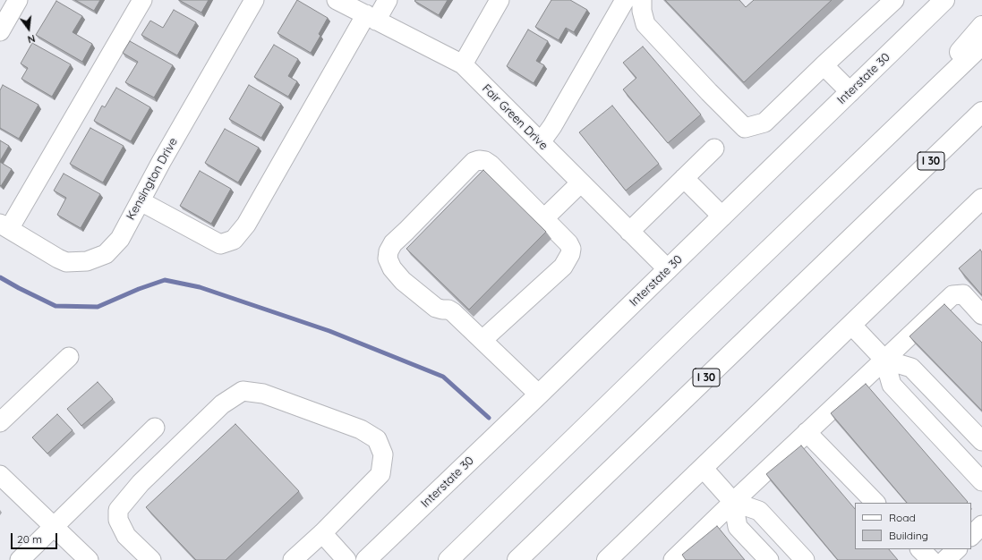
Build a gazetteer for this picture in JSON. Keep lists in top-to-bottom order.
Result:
{
  "streets": {
    "main road": ["Interstate 30", "I 30"],
    "street": ["Fair Green Drive", "Kensington Drive"]
  },
  "crossings": [
    ["Interstate 30", "Fair Green Drive"]
  ],
  "legend": ["Road", "Building"],
  "scale_bar": "20 m",
  "north": "bottom"
}
